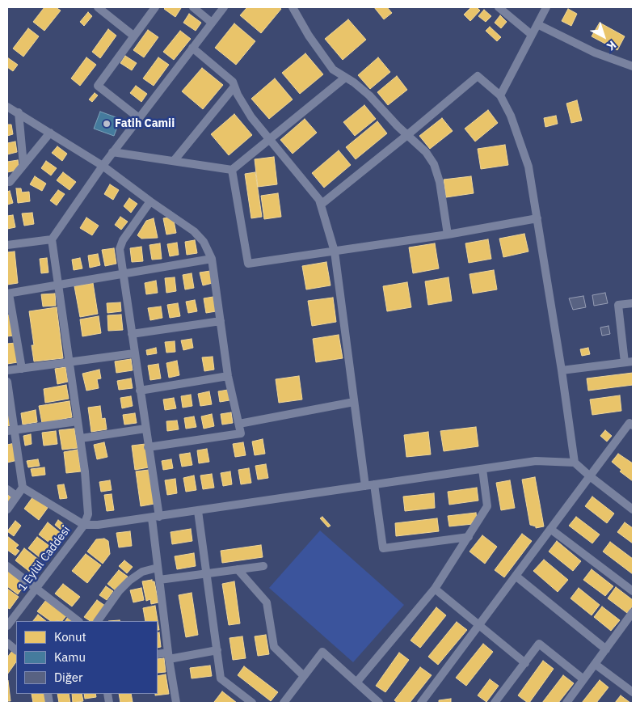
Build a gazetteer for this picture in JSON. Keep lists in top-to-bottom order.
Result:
{
  "streets": {
    "street": ["1 Eylül Caddesi"]
  },
  "places": ["Fatih Camii"],
  "legend": ["Konut", "Kamu", "Diğer"],
  "north": "bottom right"
}
